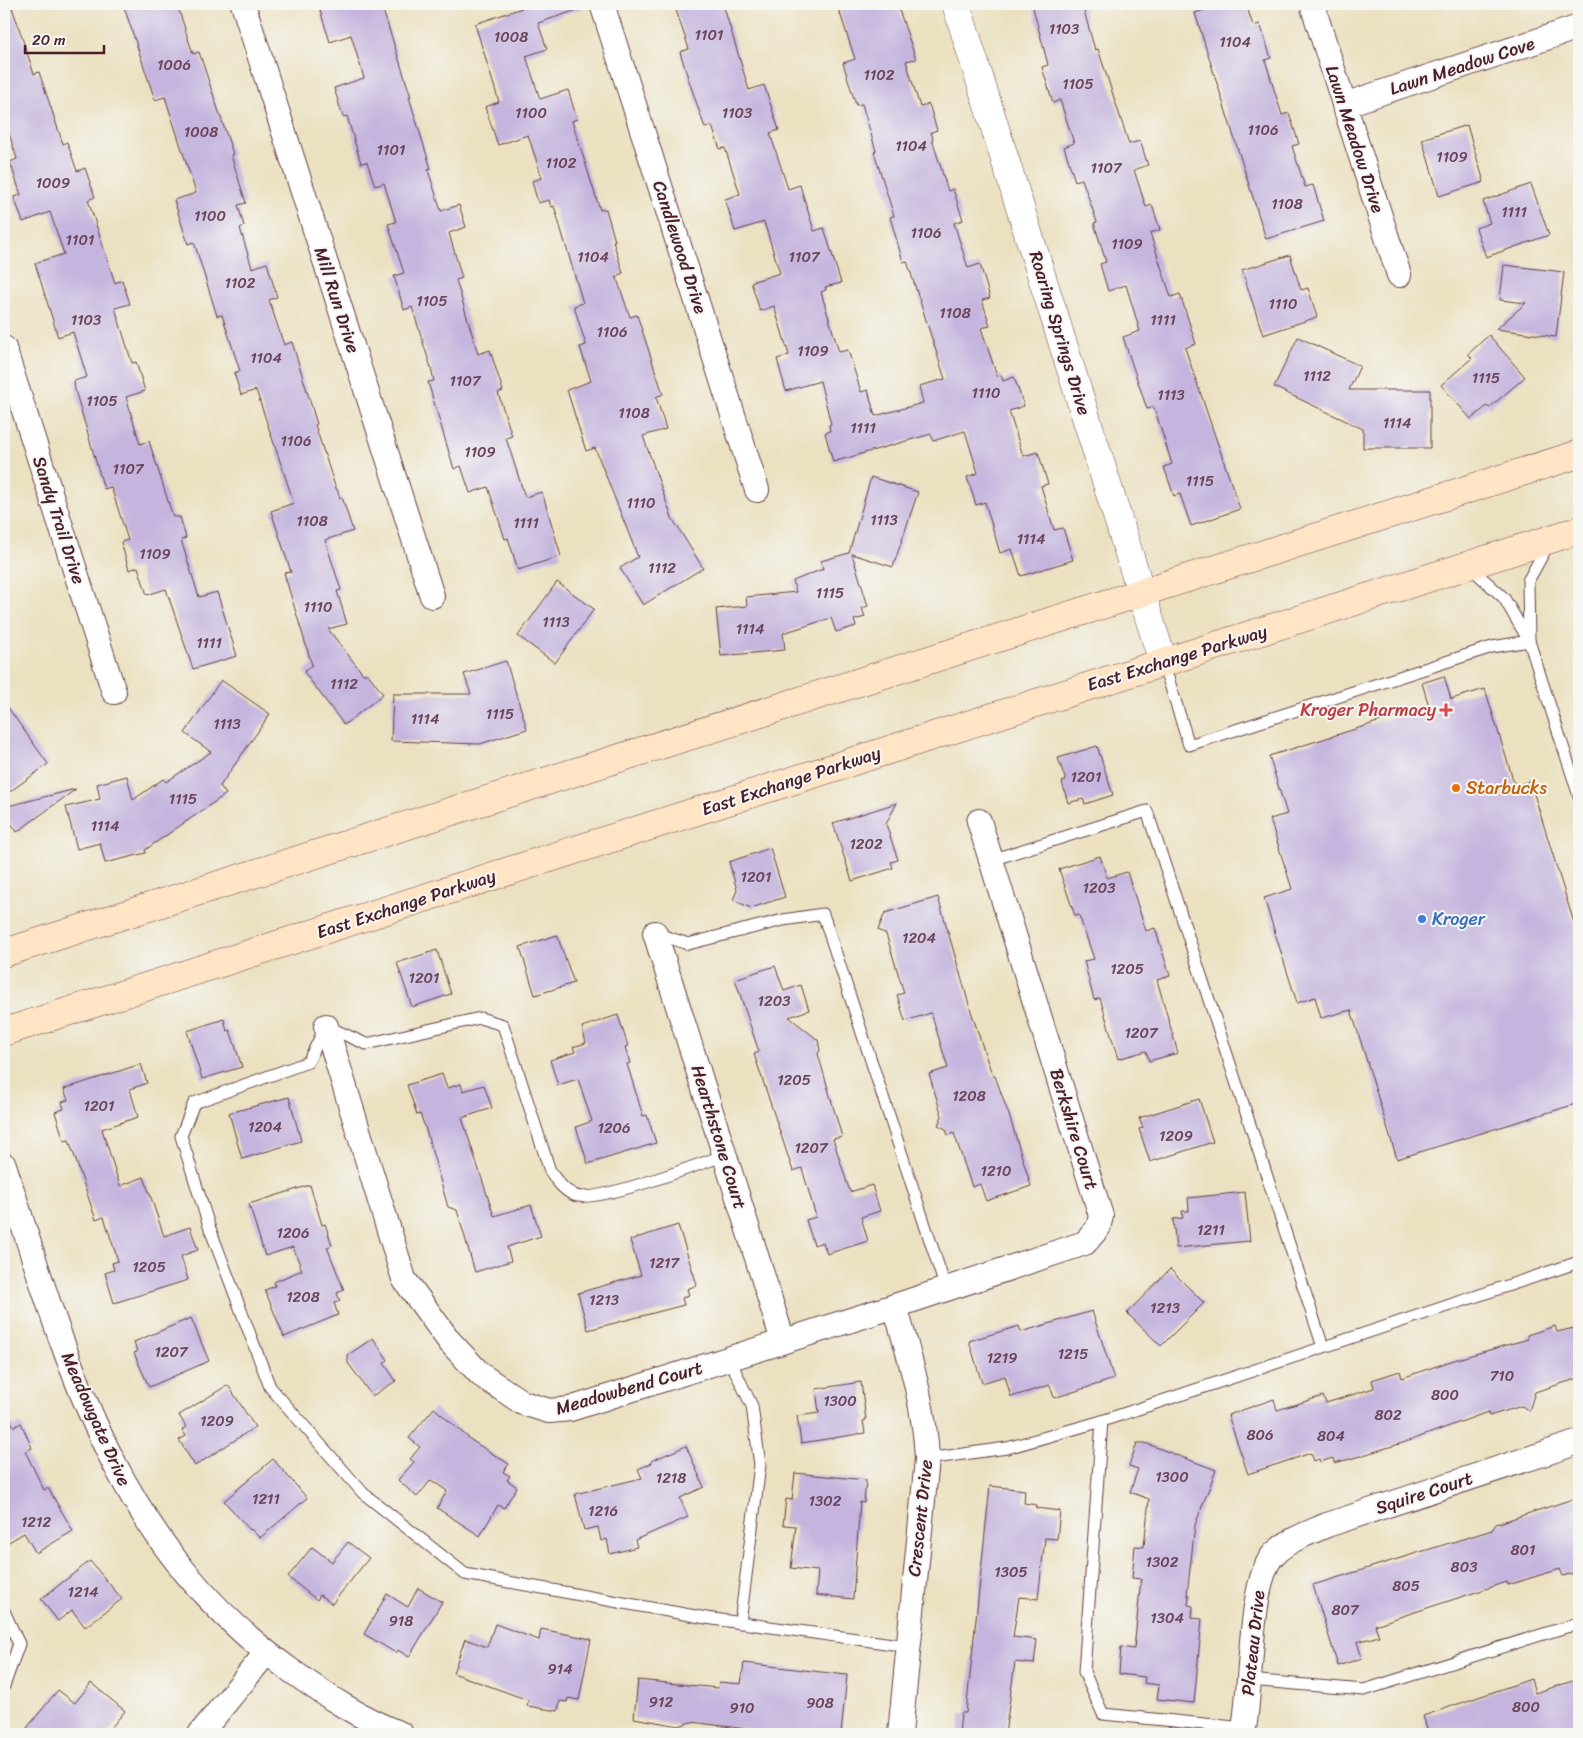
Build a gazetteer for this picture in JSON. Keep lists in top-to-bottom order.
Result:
{
  "streets": {
    "main road": ["East Exchange Parkway"],
    "street": [
      "Lawn Meadow Cove",
      "Lawn Meadow Drive",
      "Candlewood Drive",
      "Mill Run Drive",
      "Roaring Springs Drive",
      "Sandy Trail Drive",
      "Berkshire Court",
      "Hearthstone Court",
      "Meadowbend Court",
      "Meadowgate Drive",
      "Squire Court",
      "Crescent Drive",
      "Plateau Drive"
    ]
  },
  "crossings": [
    ["Lawn Meadow Cove", "Lawn Meadow Drive"],
    ["Roaring Springs Drive", "East Exchange Parkway"],
    ["Berkshire Court", "Meadowbend Court"],
    ["Berkshire Court", "Crescent Drive"],
    ["Hearthstone Court", "Meadowbend Court"],
    ["Meadowbend Court", "Crescent Drive"],
    ["Squire Court", "Plateau Drive"]
  ],
  "places": {
    "health": ["Kroger Pharmacy"],
    "other": ["Starbucks", "Kroger"]
  },
  "house_numbers": [
    "1103",
    "1101",
    "1008",
    "1104",
    "1006",
    "1102",
    "1105",
    "1100",
    "1103",
    "1106",
    "1008",
    "1104",
    "1101",
    "1109",
    "1102",
    "1107",
    "1009",
    "1108",
    "1111",
    "1100",
    "1106",
    "1101",
    "1109",
    "1104",
    "1107",
    "1102",
    "1105",
    "1110",
    "1108",
    "1103",
    "1111",
    "1106",
    "1109",
    "1104",
    "1112",
    "1115",
    "1107",
    "1110",
    "1113",
    "1105",
    "1108",
    "1114",
    "1111",
    "1106",
    "1109",
    "1107",
    "1115",
    "1110",
    "1113",
    "1108",
    "1111",
    "1114",
    "1109",
    "1112",
    "1115",
    "1110",
    "1113",
    "1114",
    "1111",
    "1112",
    "1115",
    "1114",
    "1113",
    "1201",
    "1115",
    "1114",
    "1202",
    "1201",
    "1203",
    "1204",
    "1205",
    "1201",
    "1203",
    "1207",
    "1205",
    "1208",
    "1201",
    "1204",
    "1206",
    "1209",
    "1207",
    "1210",
    "1211",
    "1206",
    "1217",
    "1205",
    "1208",
    "1213",
    "1213",
    "1207",
    "1215",
    "1219",
    "710",
    "800",
    "1300",
    "802",
    "1209",
    "806",
    "804",
    "1300",
    "1218",
    "1211",
    "1302",
    "1216",
    "1212",
    "801",
    "1302",
    "803",
    "1305",
    "805",
    "1214",
    "807",
    "1304",
    "918",
    "914",
    "912",
    "908",
    "800",
    "910"
  ],
  "scale_bar": "20 m"
}
